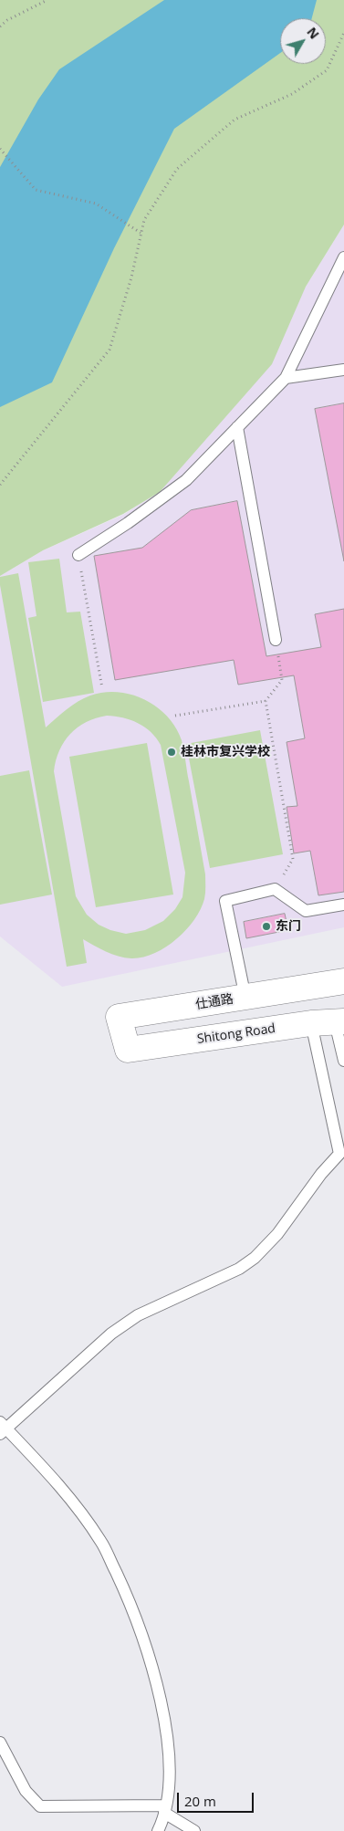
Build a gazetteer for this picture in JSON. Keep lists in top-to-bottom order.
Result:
{
  "streets": {
    "street": ["仕通路", "Shitong Road"]
  },
  "crossings": [
    ["仕通路", "Shitong Road"]
  ],
  "places": ["桂林市复兴学校", "东门"],
  "scale_bar": "20 m",
  "north": "top right"
}
